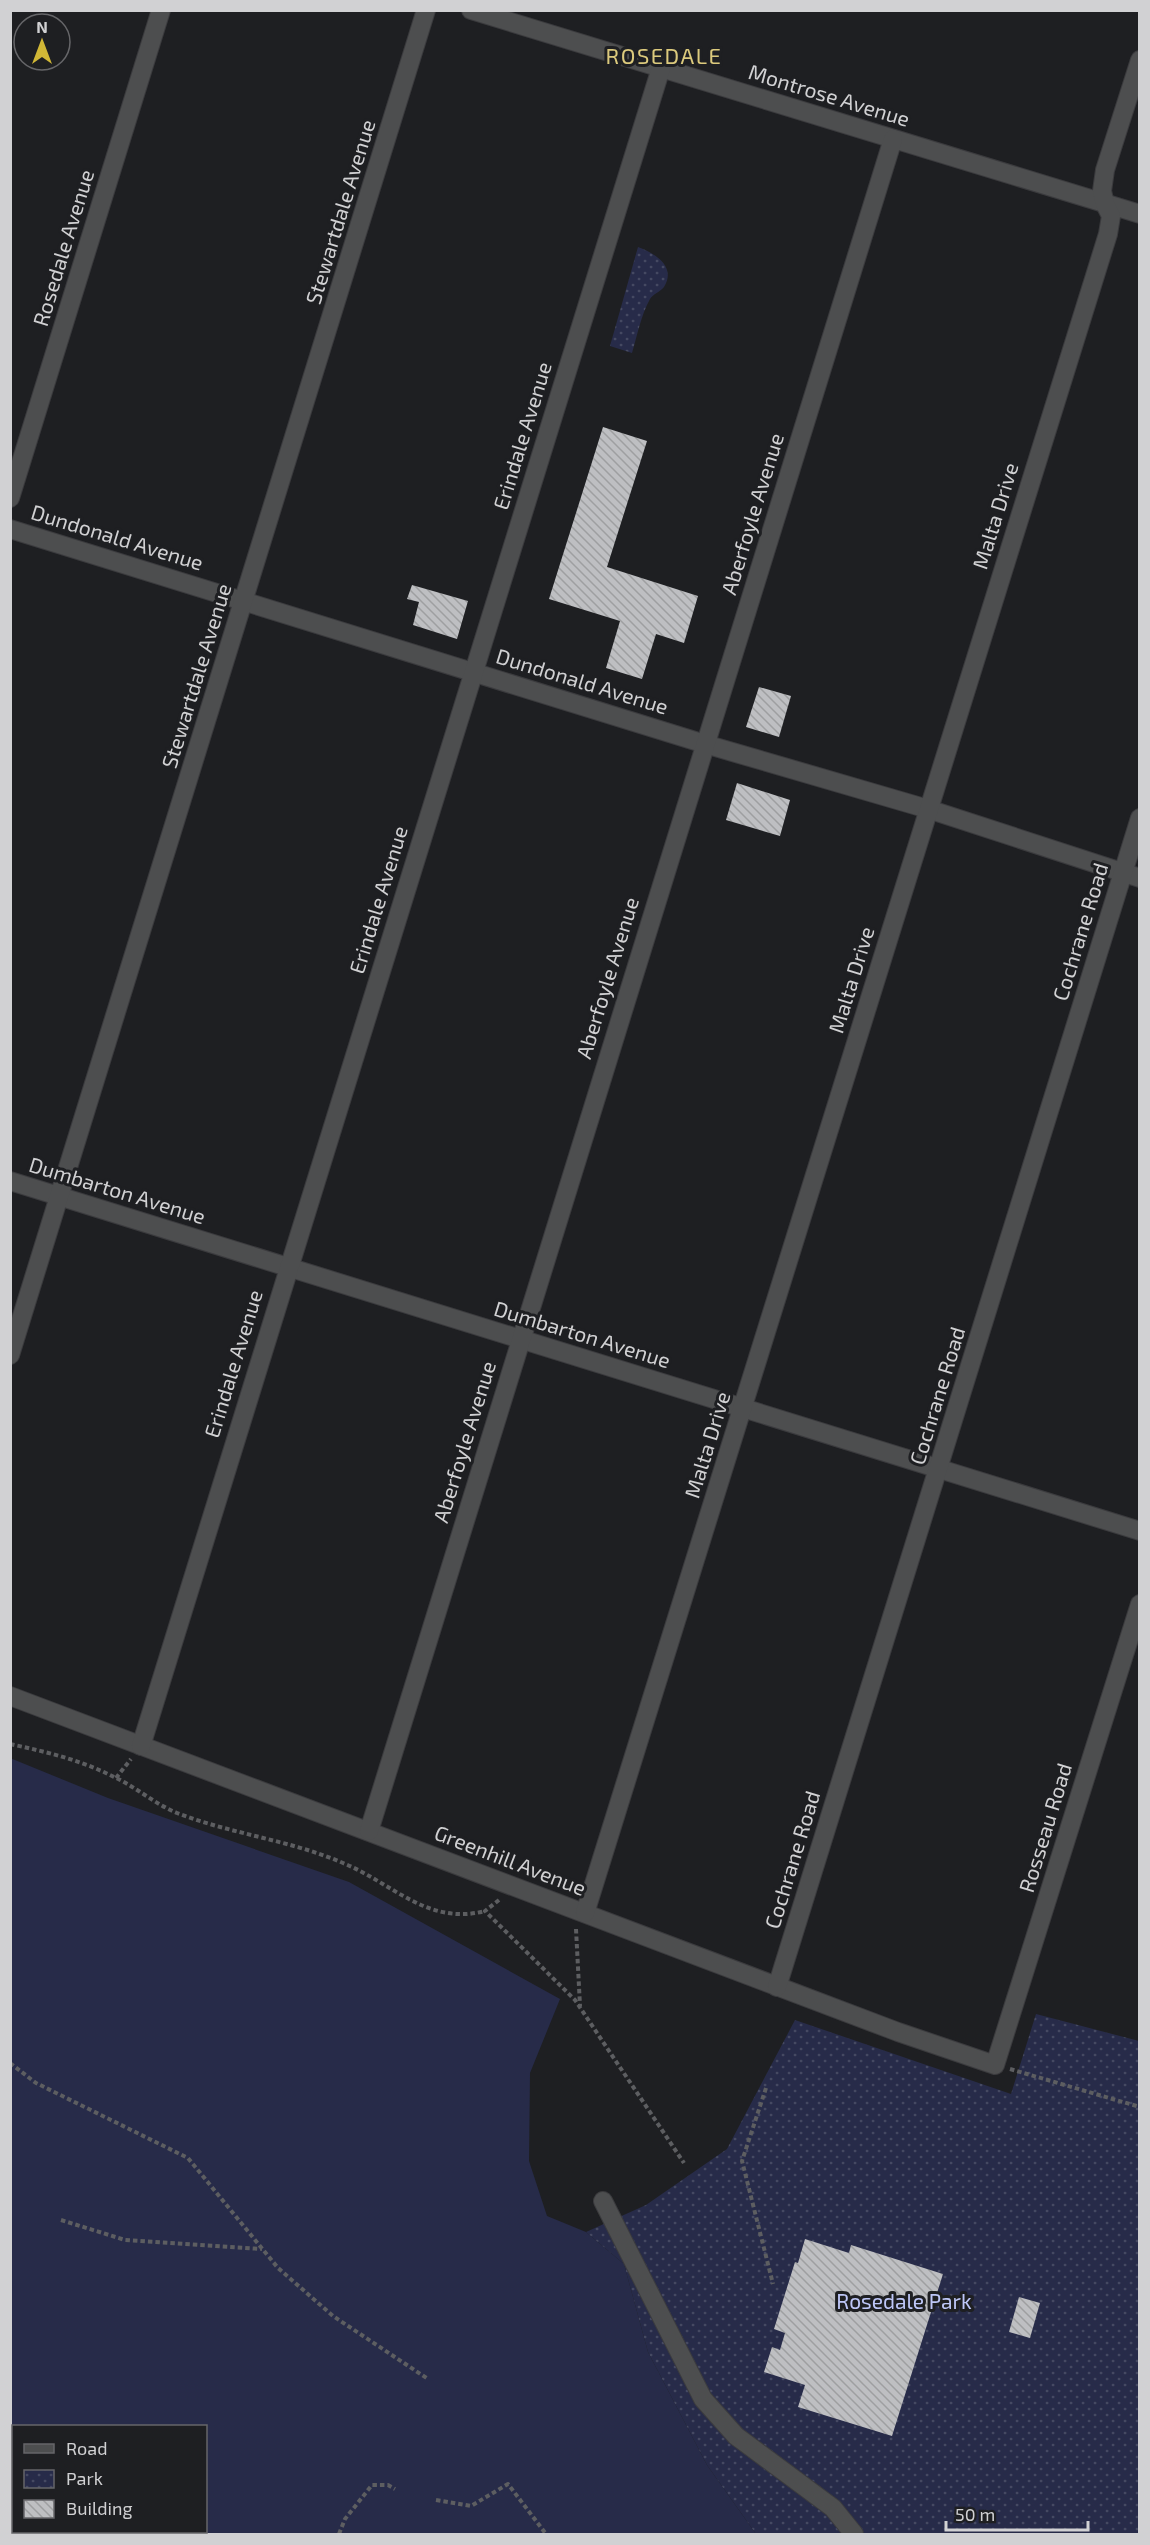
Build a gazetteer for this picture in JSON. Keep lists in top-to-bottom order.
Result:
{
  "streets": {
    "street": [
      "Montrose Avenue",
      "Stewartdale Avenue",
      "Rosedale Avenue",
      "Erindale Avenue",
      "Aberfoyle Avenue",
      "Malta Drive",
      "Dundonald Avenue",
      "Cochrane Road",
      "Dumbarton Avenue",
      "Rosseau Road",
      "Greenhill Avenue"
    ]
  },
  "crossings": [
    ["Montrose Avenue", "Erindale Avenue"],
    ["Montrose Avenue", "Aberfoyle Avenue"],
    ["Montrose Avenue", "Malta Drive"],
    ["Stewartdale Avenue", "Dundonald Avenue"],
    ["Stewartdale Avenue", "Dumbarton Avenue"],
    ["Erindale Avenue", "Dundonald Avenue"],
    ["Erindale Avenue", "Dumbarton Avenue"],
    ["Erindale Avenue", "Greenhill Avenue"],
    ["Aberfoyle Avenue", "Dundonald Avenue"],
    ["Aberfoyle Avenue", "Dumbarton Avenue"],
    ["Aberfoyle Avenue", "Greenhill Avenue"],
    ["Malta Drive", "Dundonald Avenue"],
    ["Malta Drive", "Dumbarton Avenue"],
    ["Malta Drive", "Greenhill Avenue"],
    ["Dundonald Avenue", "Cochrane Road"],
    ["Cochrane Road", "Dumbarton Avenue"],
    ["Cochrane Road", "Greenhill Avenue"],
    ["Rosseau Road", "Greenhill Avenue"]
  ],
  "districts": ["ROSEDALE"],
  "parks": ["Rosedale Park"],
  "legend": ["Road", "Park", "Building"],
  "scale_bar": "50 m",
  "north": "top"
}
